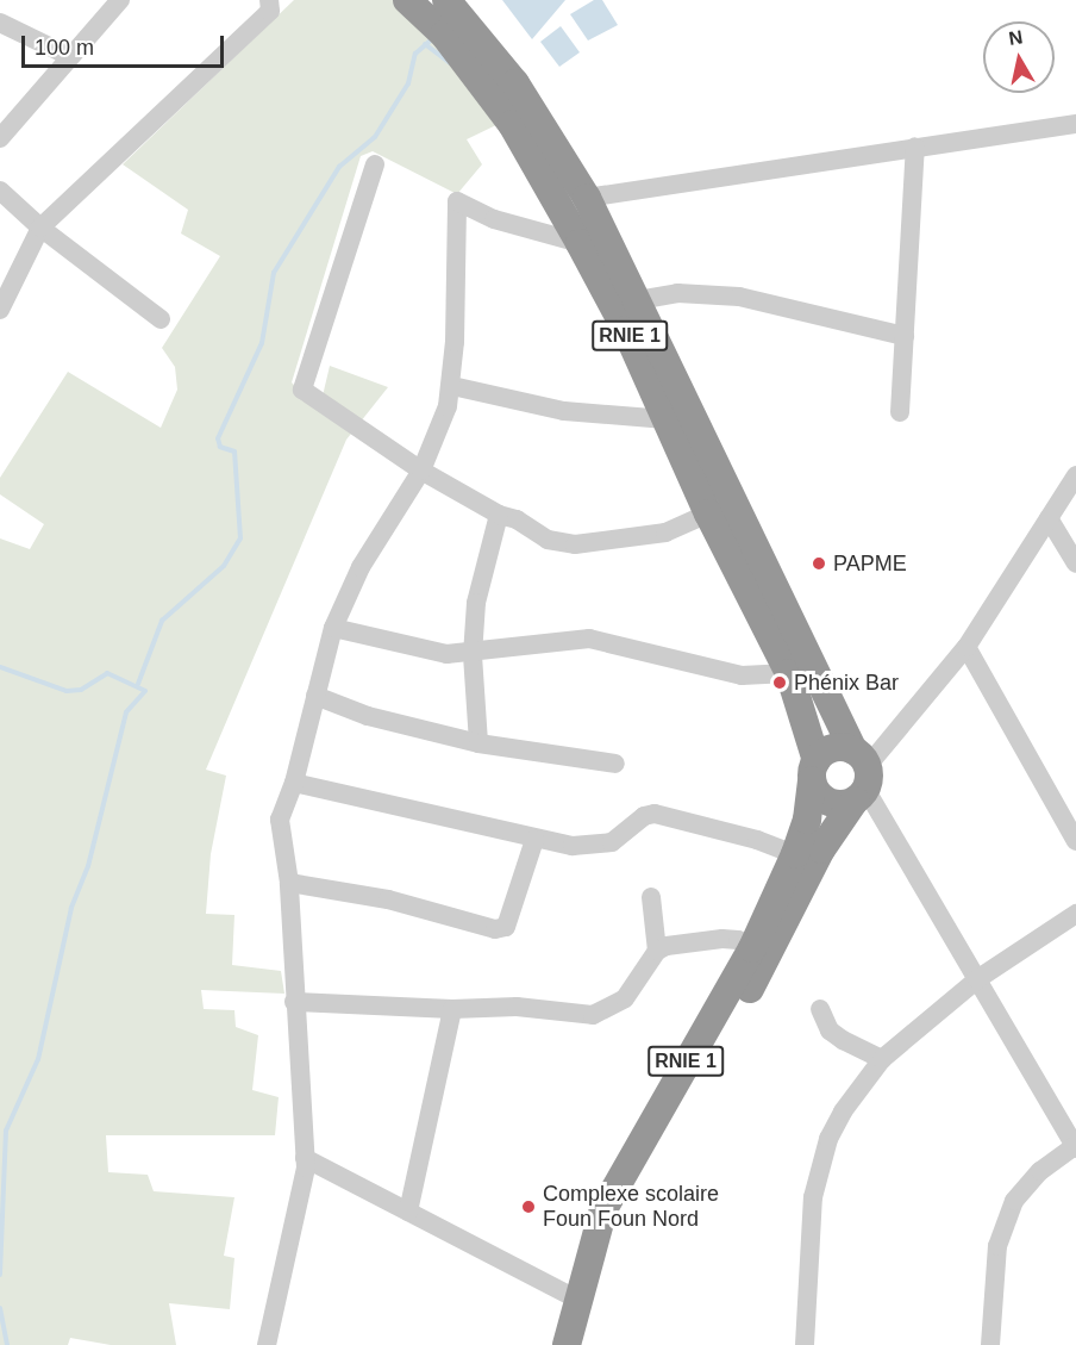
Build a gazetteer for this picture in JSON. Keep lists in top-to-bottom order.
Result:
{
  "streets": {
    "highway": ["RNIE 1"]
  },
  "places": ["PAPME", "Phénix Bar", "Complexe scolaire Foun Foun Nord"],
  "scale_bar": "100 m",
  "north": "top"
}
